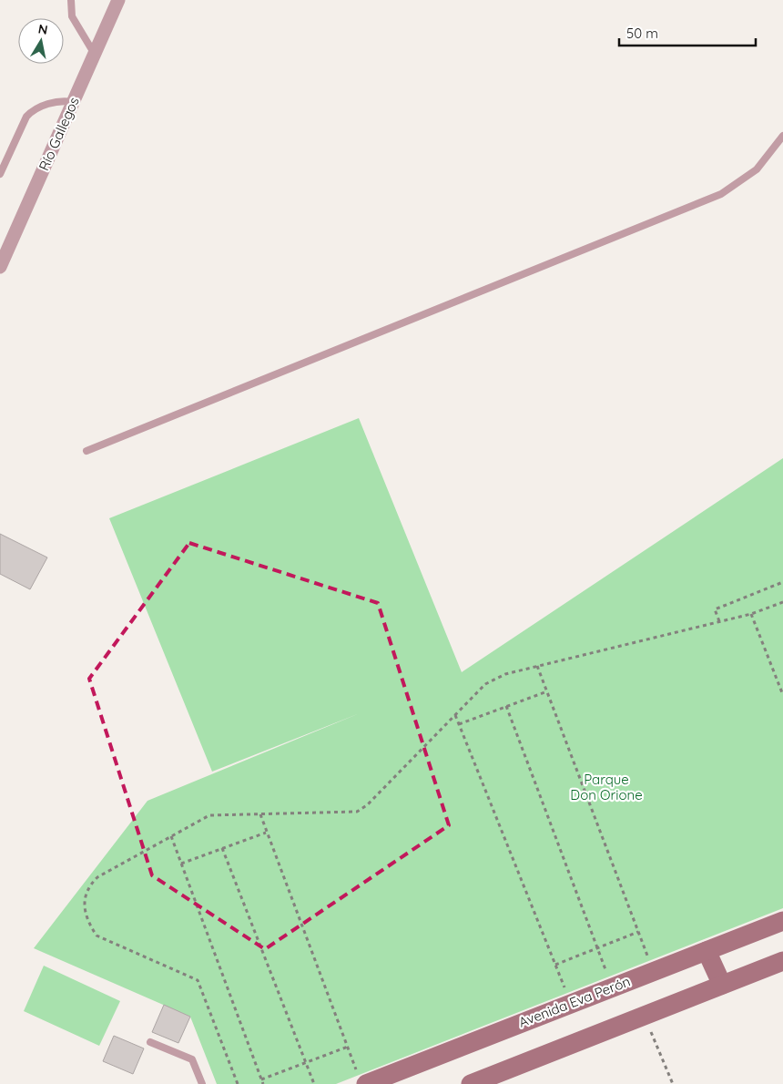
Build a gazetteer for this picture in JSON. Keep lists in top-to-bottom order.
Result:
{
  "streets": {
    "main road": ["Avenida Eva Perón"],
    "street": ["Río Gallegos"]
  },
  "parks": ["Parque Don Orione"],
  "scale_bar": "50 m",
  "north": "top"
}
